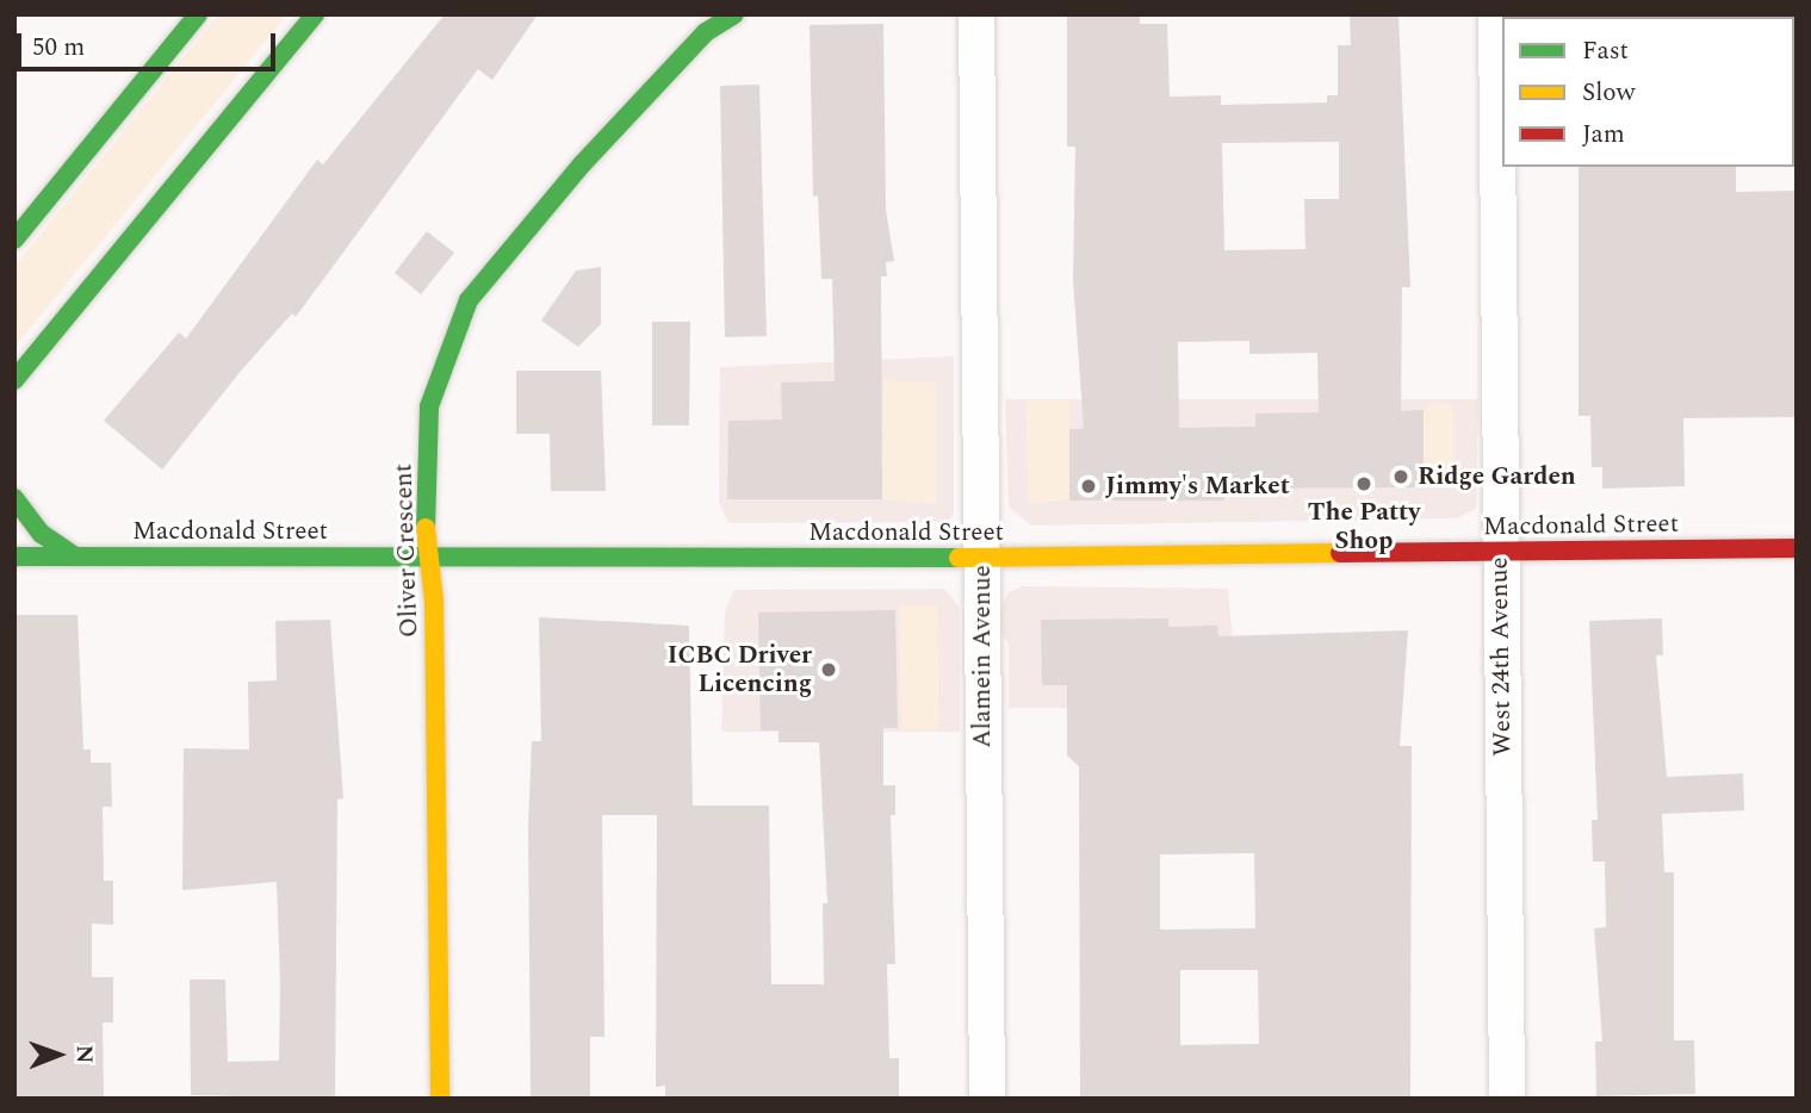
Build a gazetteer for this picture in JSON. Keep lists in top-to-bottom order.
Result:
{
  "streets": {
    "street": [
      "Macdonald Street",
      "Oliver Crescent",
      "Alamein Avenue",
      "West 24th Avenue"
    ]
  },
  "crossings": [
    ["Macdonald Street", "Oliver Crescent"],
    ["Macdonald Street", "Alamein Avenue"],
    ["Macdonald Street", "West 24th Avenue"]
  ],
  "places": [
    "Ridge Garden",
    "The Patty Shop",
    "Jimmy's Market",
    "ICBC Driver Licencing"
  ],
  "legend": ["Fast", "Slow", "Jam"],
  "scale_bar": "50 m",
  "north": "right"
}
